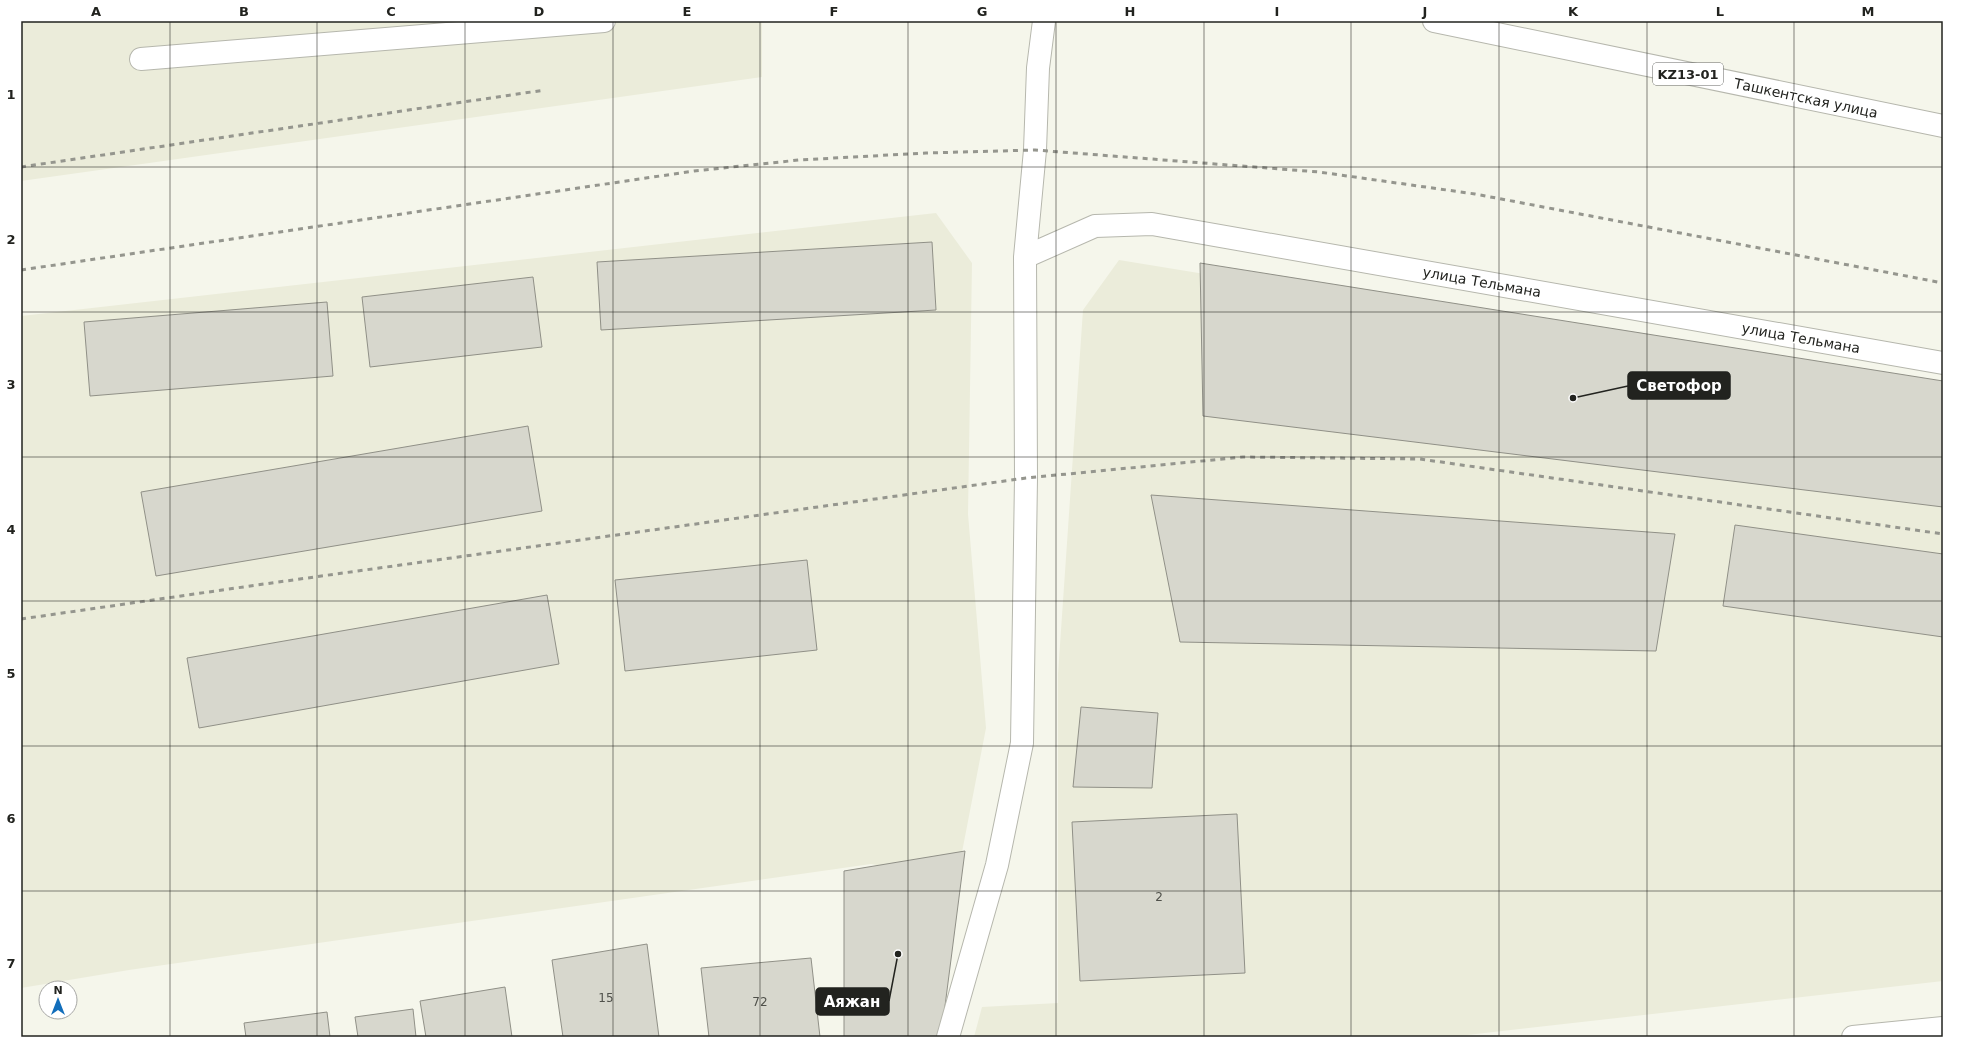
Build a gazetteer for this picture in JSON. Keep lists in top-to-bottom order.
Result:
{
  "streets": {
    "street": ["KZ13-01", "Ташкентская улица", "улица Тельмана"]
  },
  "places": ["Светофор", "Аяжан"],
  "house_numbers": ["2", "15", "72"],
  "north": "top",
  "grid": {
    "columns": [
      "A",
      "B",
      "C",
      "D",
      "E",
      "F",
      "G",
      "H",
      "I",
      "J",
      "K",
      "L",
      "M"
    ],
    "rows": [
      "1",
      "2",
      "3",
      "4",
      "5",
      "6",
      "7"
    ]
  }
}
